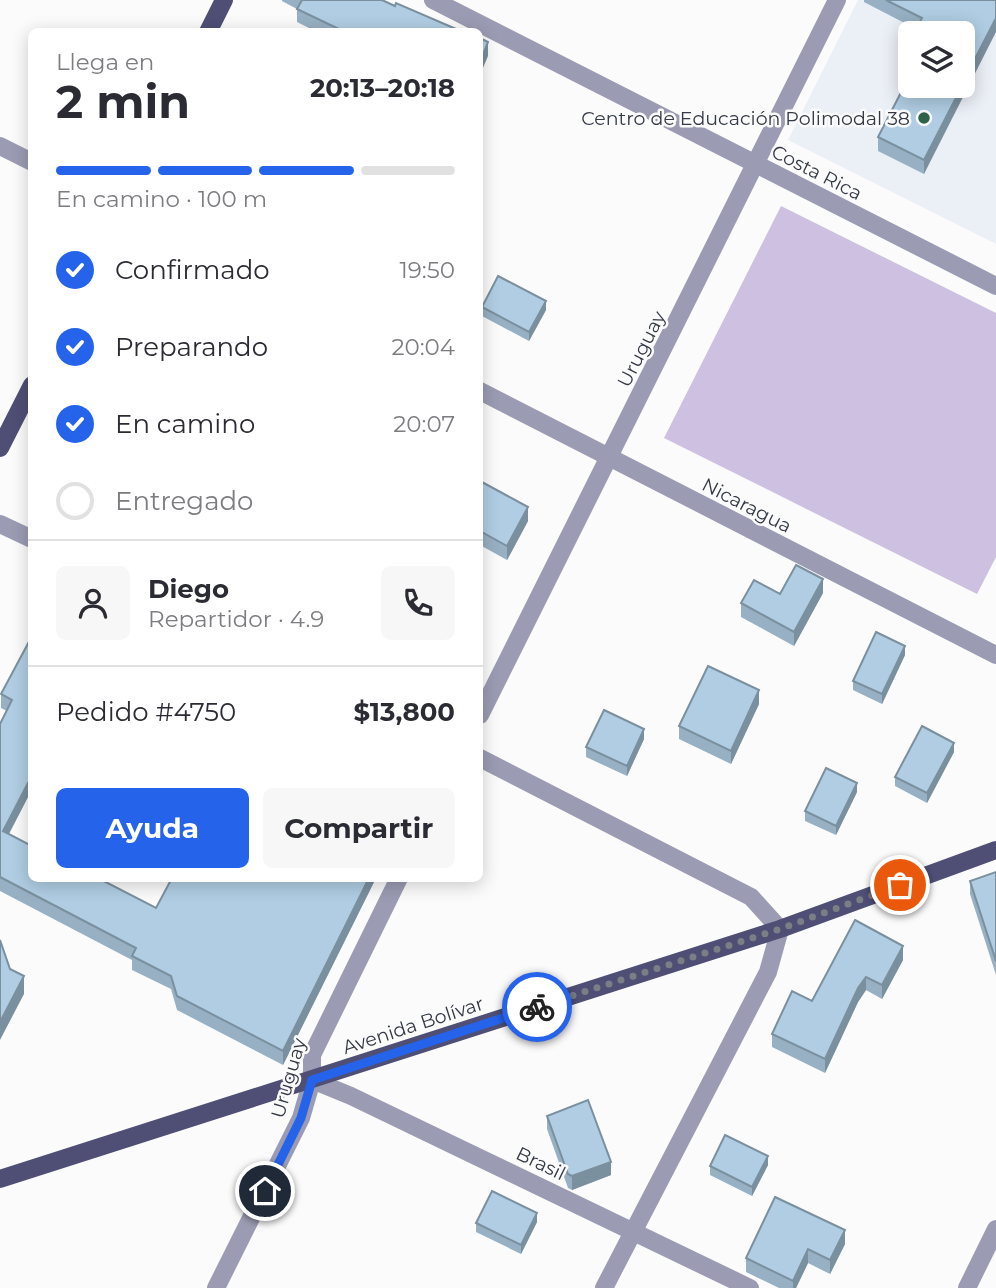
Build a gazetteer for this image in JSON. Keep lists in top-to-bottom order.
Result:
{
  "streets": {
    "main road": ["Avenida Bolívar"],
    "street": [
      "Costa Rica",
      "Uruguay",
      "Nicaragua",
      "Brasil"
    ]
  },
  "crossings": [
    ["Costa Rica", "Uruguay"],
    ["Uruguay", "Nicaragua"],
    ["Uruguay", "Avenida Bolívar"],
    ["Uruguay", "Brasil"],
    ["Avenida Bolívar", "Brasil"]
  ],
  "places": ["Centro de Educación Polimodal 38"],
  "page": {
    "heading": ["2 min", "Llega en", "20:13–20:18"],
    "panel": [
      "Diego",
      "Repartidor · 4.9",
      "Pedido #4750",
      "$13,800"
    ],
    "bar": "En camino · 100 m",
    "list": [
      ["Confirmado", "19:50"],
      ["Preparando", "20:04"],
      ["En camino", "20:07"],
      "Entregado"
    ],
    "buttons": ["Ayuda", "Compartir"]
  }
}
